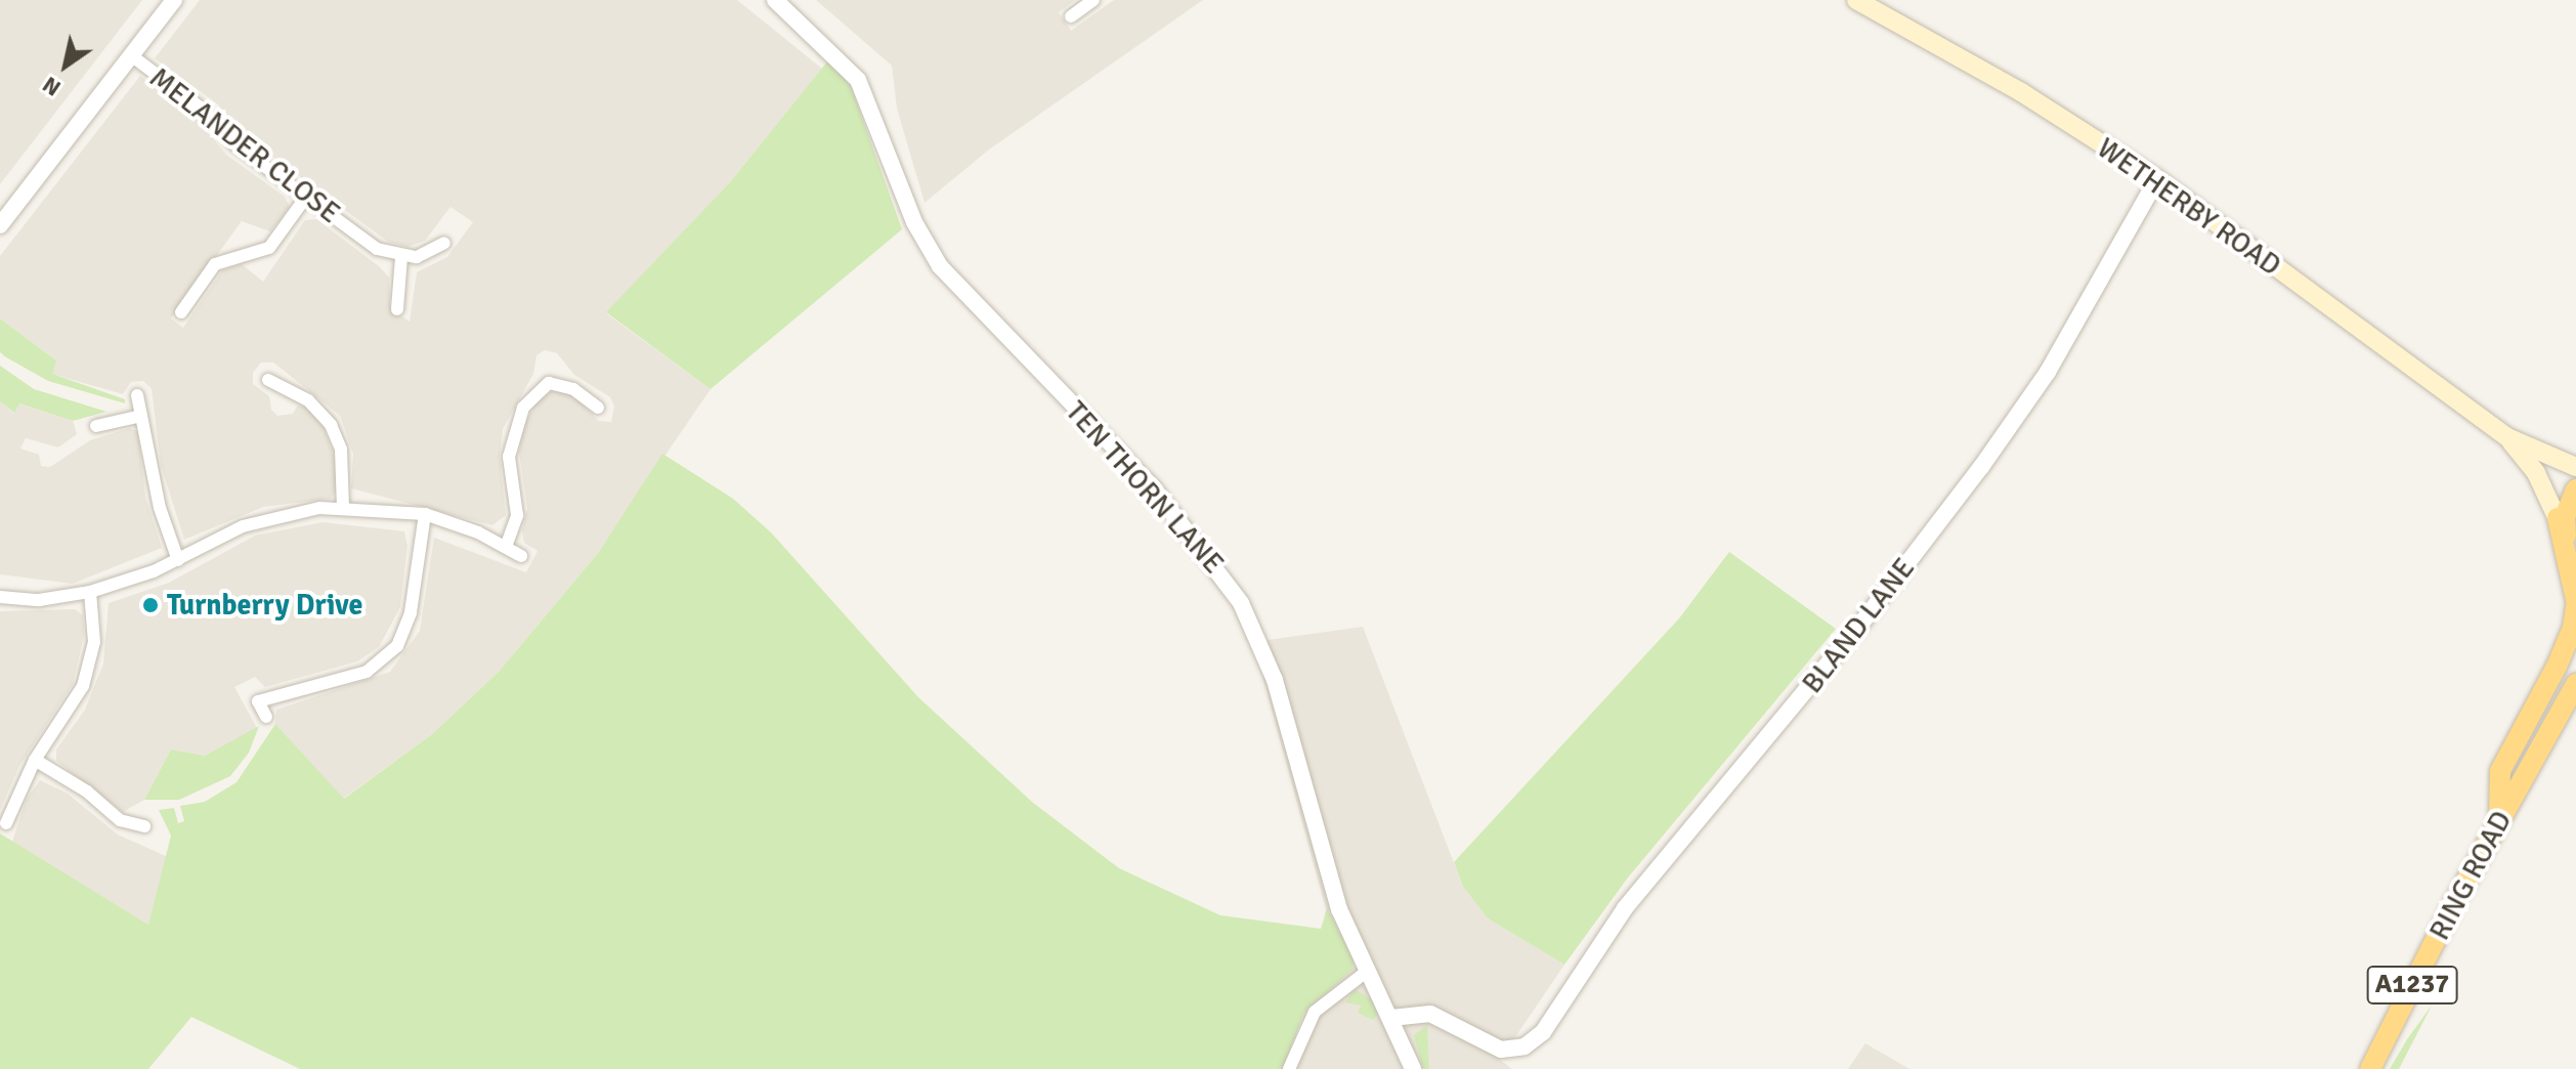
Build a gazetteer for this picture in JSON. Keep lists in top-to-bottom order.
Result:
{
  "streets": {
    "highway": ["RING ROAD", "A1237"],
    "main road": ["WETHERBY ROAD"],
    "street": ["MELANDER CLOSE", "TEN THORN LANE", "BLAND LANE"]
  },
  "crossings": [
    ["WETHERBY ROAD", "BLAND LANE"],
    ["TEN THORN LANE", "BLAND LANE"]
  ],
  "places": ["Turnberry Drive"],
  "north": "bottom left"
}
